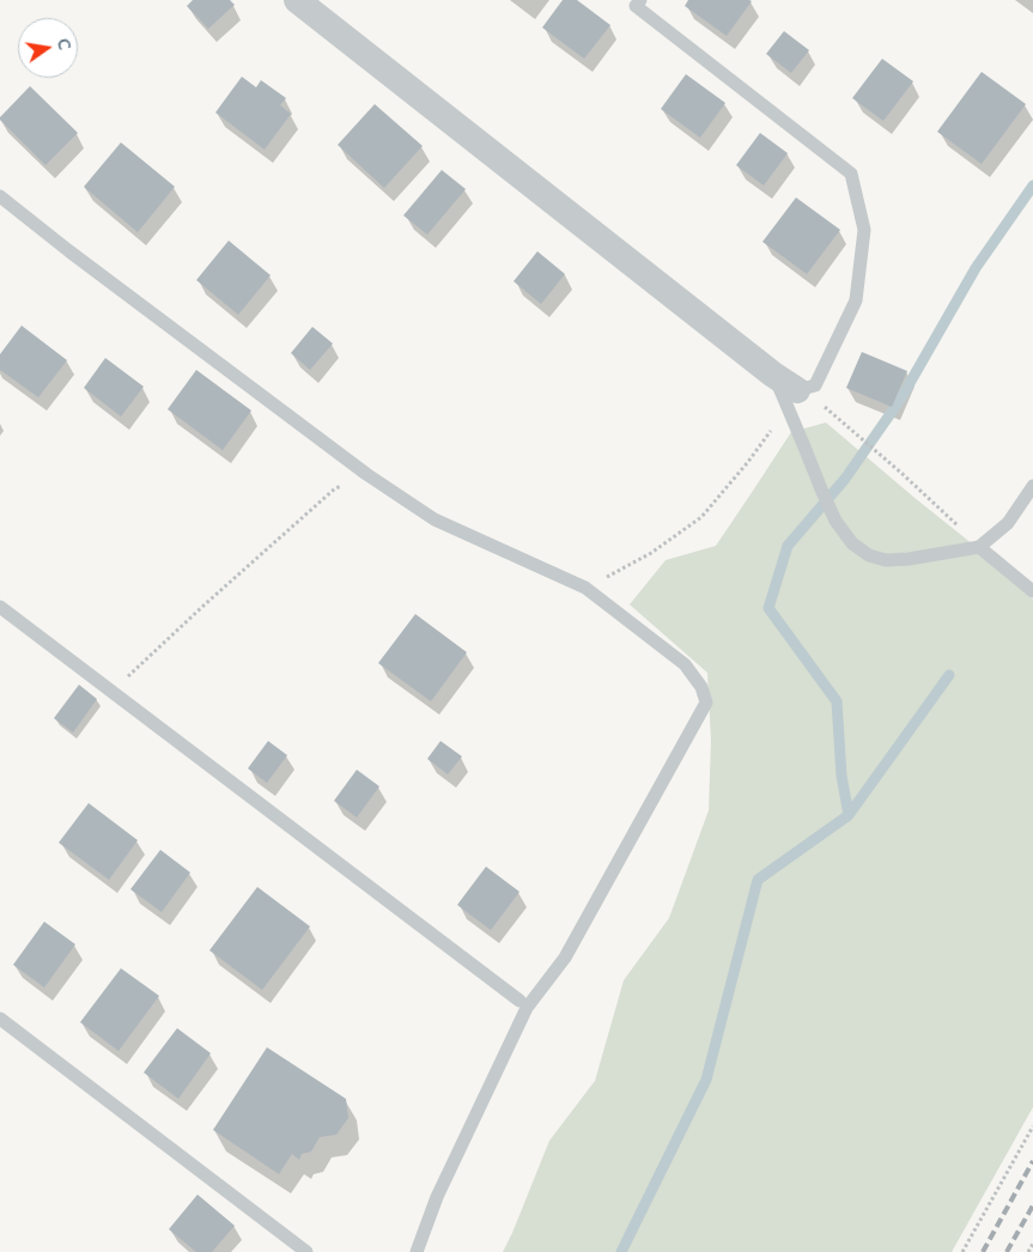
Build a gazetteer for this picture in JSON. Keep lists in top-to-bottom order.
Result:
{
  "north": "right"
}
